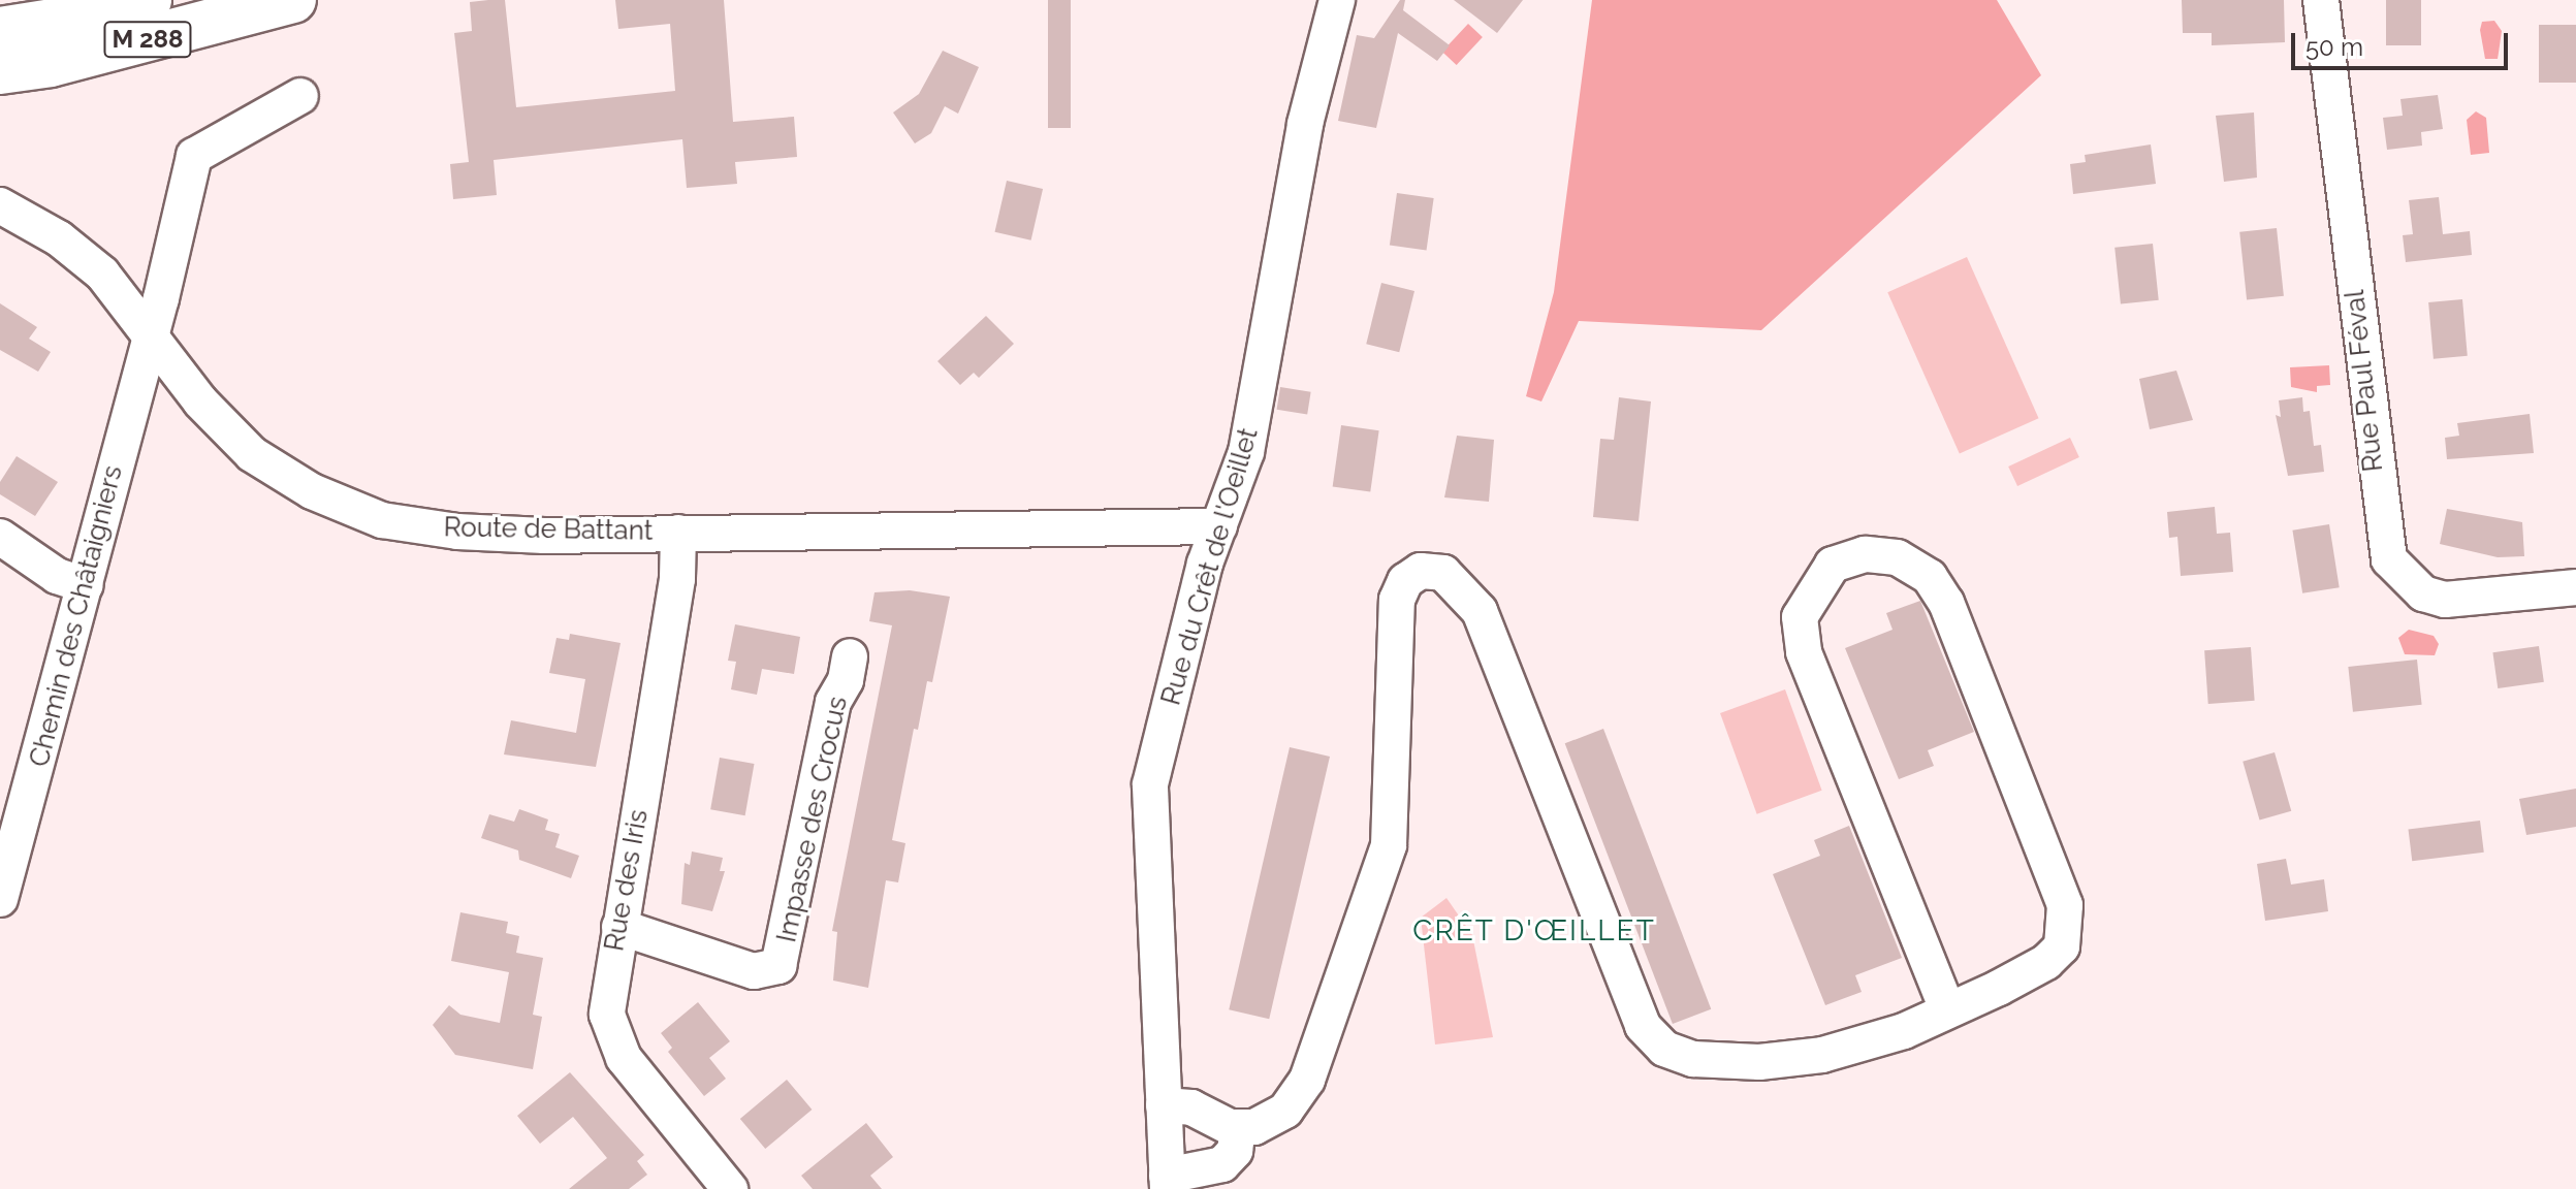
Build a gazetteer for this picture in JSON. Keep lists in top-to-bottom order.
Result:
{
  "streets": {
    "highway": ["M 288"],
    "street": [
      "Rue Paul Féval",
      "Route de Battant",
      "Rue du Crêt de l'Oeillet",
      "Chemin des Châtaigniers",
      "Impasse des Crocus",
      "Rue des Iris"
    ]
  },
  "crossings": [
    ["Route de Battant", "Rue du Crêt de l'Oeillet"],
    ["Route de Battant", "Chemin des Châtaigniers"],
    ["Route de Battant", "Rue des Iris"],
    ["Impasse des Crocus", "Rue des Iris"]
  ],
  "districts": ["CRÊT D'ŒILLET"],
  "scale_bar": "50 m"
}
